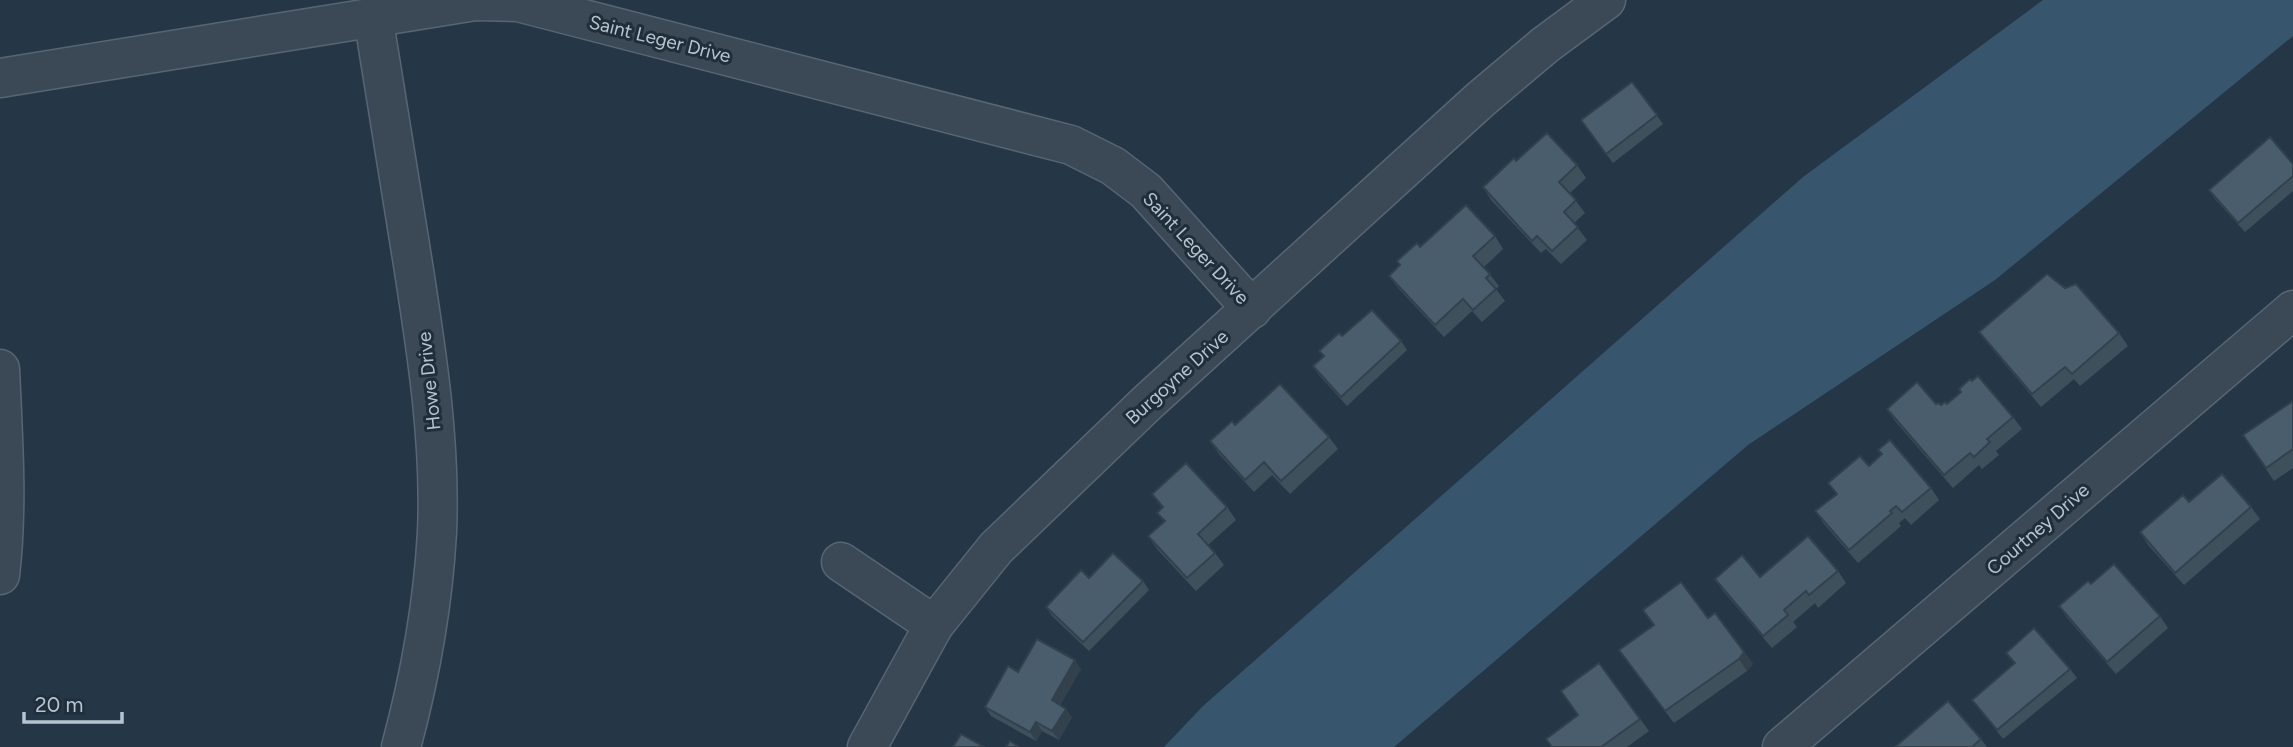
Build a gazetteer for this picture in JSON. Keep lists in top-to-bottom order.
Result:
{
  "streets": {
    "street": [
      "Saint Leger Drive",
      "Burgoyne Drive",
      "Howe Drive",
      "Courtney Drive"
    ]
  },
  "crossings": [
    ["Saint Leger Drive", "Burgoyne Drive"],
    ["Saint Leger Drive", "Howe Drive"]
  ],
  "scale_bar": "20 m"
}
